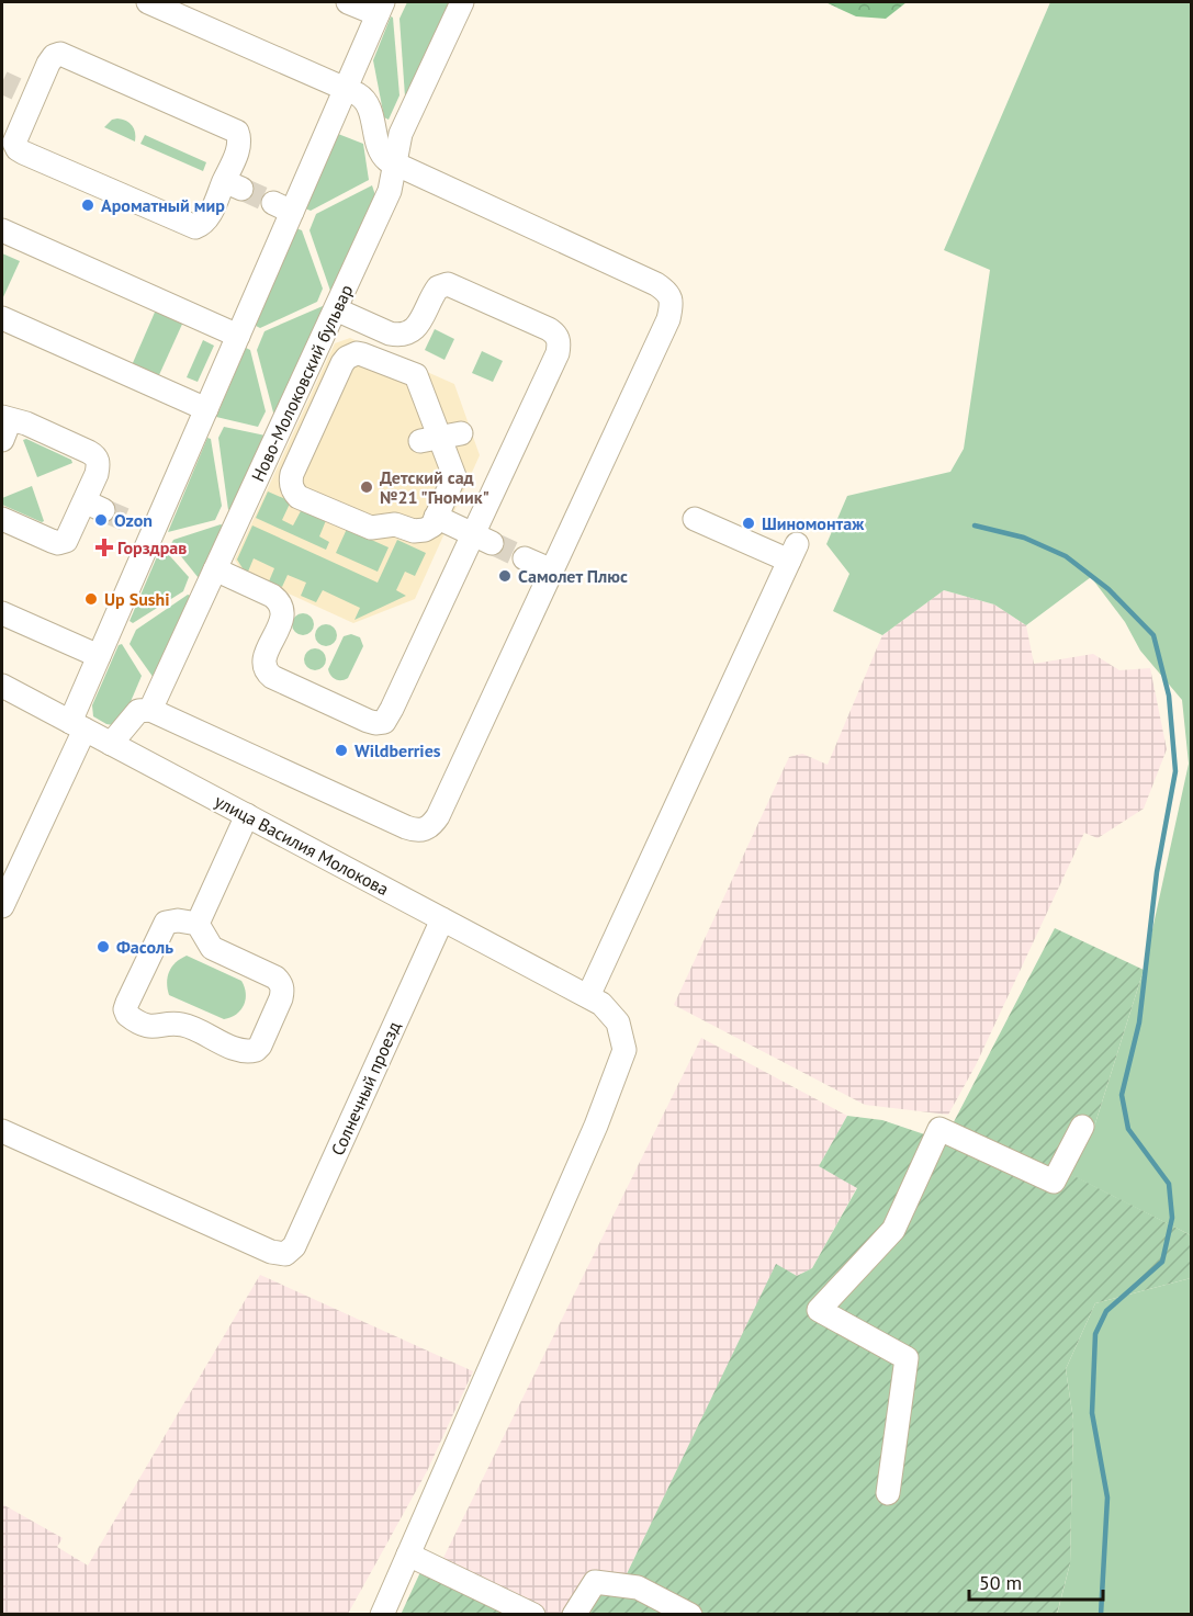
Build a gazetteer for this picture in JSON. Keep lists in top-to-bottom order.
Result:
{
  "streets": {
    "street": ["Ново-Молоковский бульвар", "улица Василия Молокова", "Солнечный проезд"]
  },
  "crossings": [
    ["улица Василия Молокова", "Солнечный проезд"]
  ],
  "places": {
    "other": [
      "Ароматный мир",
      "Детский сад №21 \"Гномик\"",
      "Ozon",
      "Шиномонтаж",
      "Самолет Плюс",
      "Up Sushi",
      "Wildberries",
      "Фасоль"
    ],
    "health": ["Горздрав"]
  },
  "scale_bar": "50 m"
}
